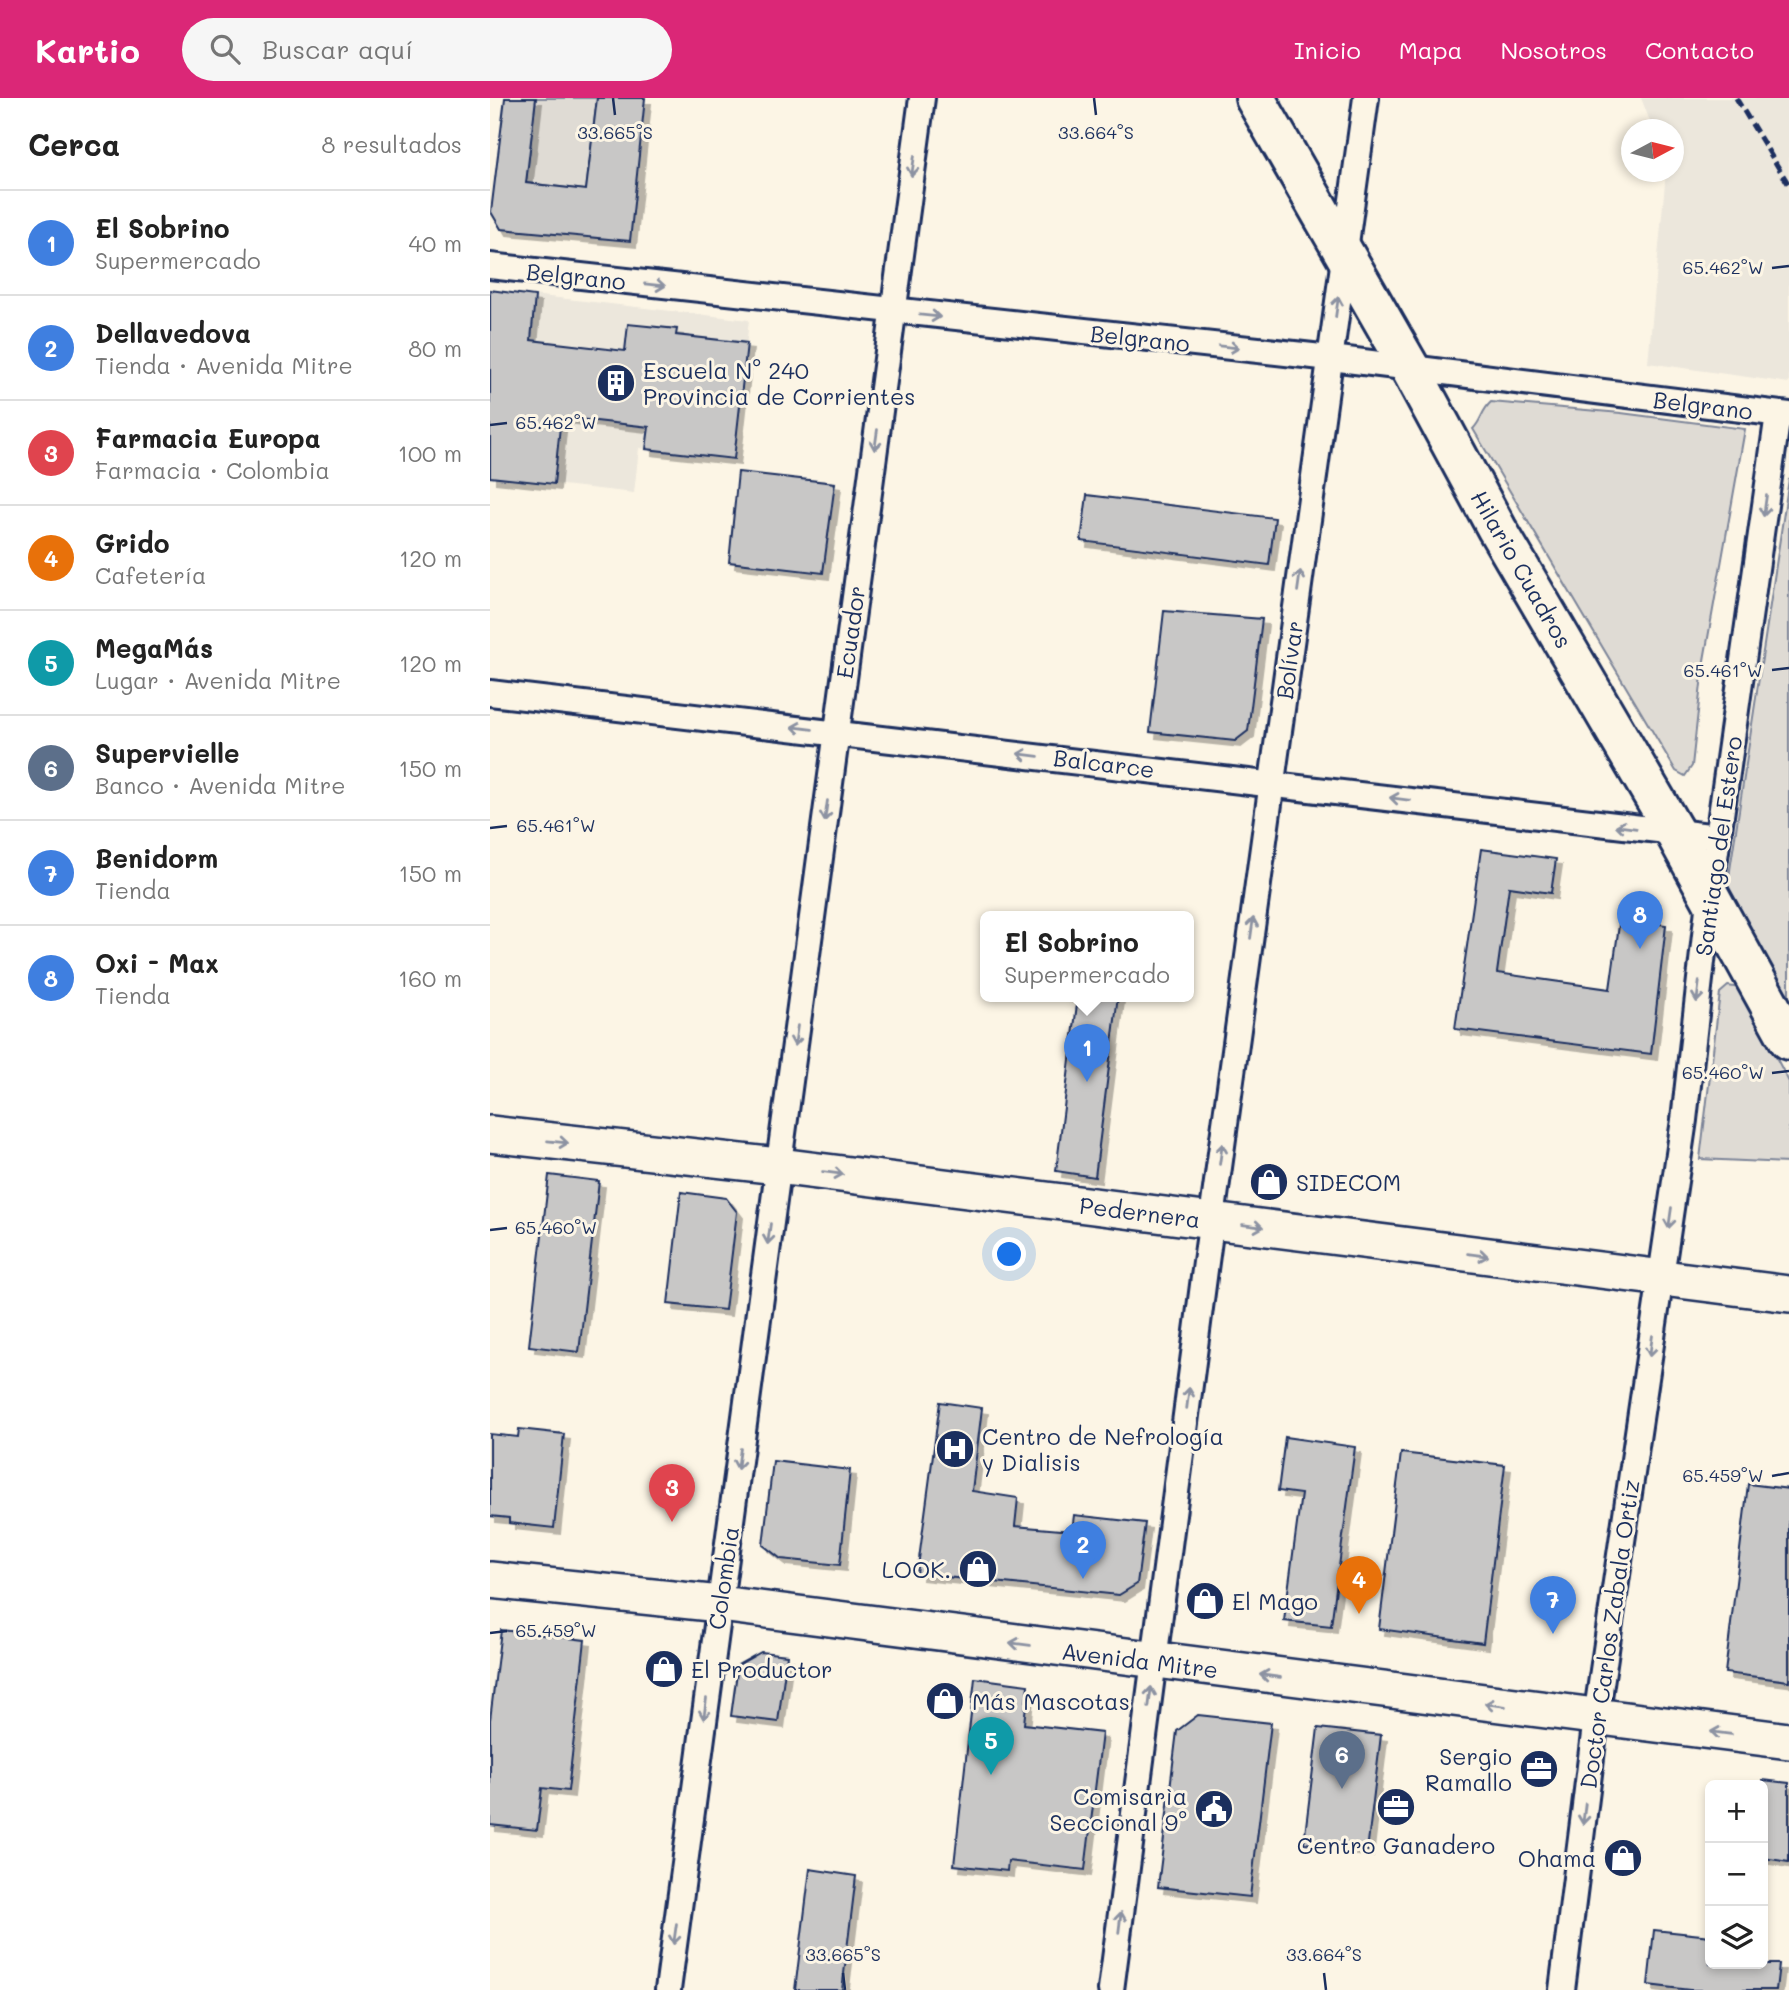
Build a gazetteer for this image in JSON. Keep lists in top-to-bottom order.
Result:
{
  "streets": {
    "main road": ["Hilario Cuadros", "Pedernera", "Avenida Mitre"],
    "street": [
      "Belgrano",
      "Ecuador",
      "Bolívar",
      "Balcarce",
      "Santiago del Estero",
      "Colombia",
      "Doctor Carlos Zabala Ortiz"
    ]
  },
  "crossings": [
    ["Belgrano", "Hilario Cuadros"],
    ["Belgrano", "Ecuador"],
    ["Belgrano", "Bolívar"],
    ["Belgrano", "Santiago del Estero"],
    ["Hilario Cuadros", "Bolívar"],
    ["Hilario Cuadros", "Balcarce"],
    ["Hilario Cuadros", "Santiago del Estero"],
    ["Ecuador", "Balcarce"],
    ["Ecuador", "Pedernera"],
    ["Ecuador", "Colombia"],
    ["Bolívar", "Balcarce"],
    ["Bolívar", "Pedernera"],
    ["Bolívar", "Avenida Mitre"],
    ["Balcarce", "Santiago del Estero"],
    ["Santiago del Estero", "Pedernera"],
    ["Santiago del Estero", "Doctor Carlos Zabala Ortiz"],
    ["Pedernera", "Colombia"],
    ["Pedernera", "Doctor Carlos Zabala Ortiz"],
    ["Colombia", "Avenida Mitre"],
    ["Doctor Carlos Zabala Ortiz", "Avenida Mitre"]
  ],
  "one_way": [
    "Belgrano",
    "Ecuador",
    "Bolívar",
    "Balcarce",
    "Santiago del Estero",
    "Pedernera",
    "Colombia",
    "Doctor Carlos Zabala Ortiz",
    "Avenida Mitre"
  ],
  "places": {
    "building": ["Escuela N° 240 Provincia de Corrientes"],
    "shop": [
      "SIDECOM",
      "LOOK.",
      "El Mago",
      "El Productor",
      "Más Mascotas",
      "Ohama"
    ],
    "hospital": ["Centro de Nefrología y Dialisis"],
    "office": ["Sergio Ramallo", "Centro Ganadero"],
    "public building": ["Comisarìa Seccional 9°"]
  },
  "north": "right",
  "page": {
    "header": "Kartio",
    "search": "Buscar aquí",
    "nav": [
      "Inicio",
      "Mapa",
      "Nosotros",
      "Contacto"
    ],
    "heading": ["Cerca", "8 resultados"],
    "list": [
      {
        "mark": "1",
        "name": "El Sobrino",
        "note": "Supermercado",
        "value": "40 m"
      },
      {
        "mark": "2",
        "name": "Dellavedova",
        "note": "Tienda · Avenida Mitre",
        "value": "80 m"
      },
      {
        "mark": "3",
        "name": "Farmacia Europa",
        "note": "Farmacia · Colombia",
        "value": "100 m"
      },
      {
        "mark": "4",
        "name": "Grido",
        "note": "Cafetería",
        "value": "120 m"
      },
      {
        "mark": "5",
        "name": "MegaMás",
        "note": "Lugar · Avenida Mitre",
        "value": "120 m"
      },
      {
        "mark": "6",
        "name": "Supervielle",
        "note": "Banco · Avenida Mitre",
        "value": "150 m"
      },
      {
        "mark": "7",
        "name": "Benidorm",
        "note": "Tienda",
        "value": "150 m"
      },
      {
        "mark": "8",
        "name": "Oxi - Max",
        "note": "Tienda",
        "value": "160 m"
      }
    ],
    "pins": [
      "8",
      "1",
      "3",
      "2",
      "4",
      "7",
      "5",
      "6"
    ],
    "popup": ["El Sobrino", "Supermercado"],
    "map_buttons": ["+", "−"]
  },
  "coordinates": [
    "33.665°S",
    "33.664°S",
    "65.462°W",
    "65.461°W",
    "65.460°W",
    "65.459°W"
  ]
}
